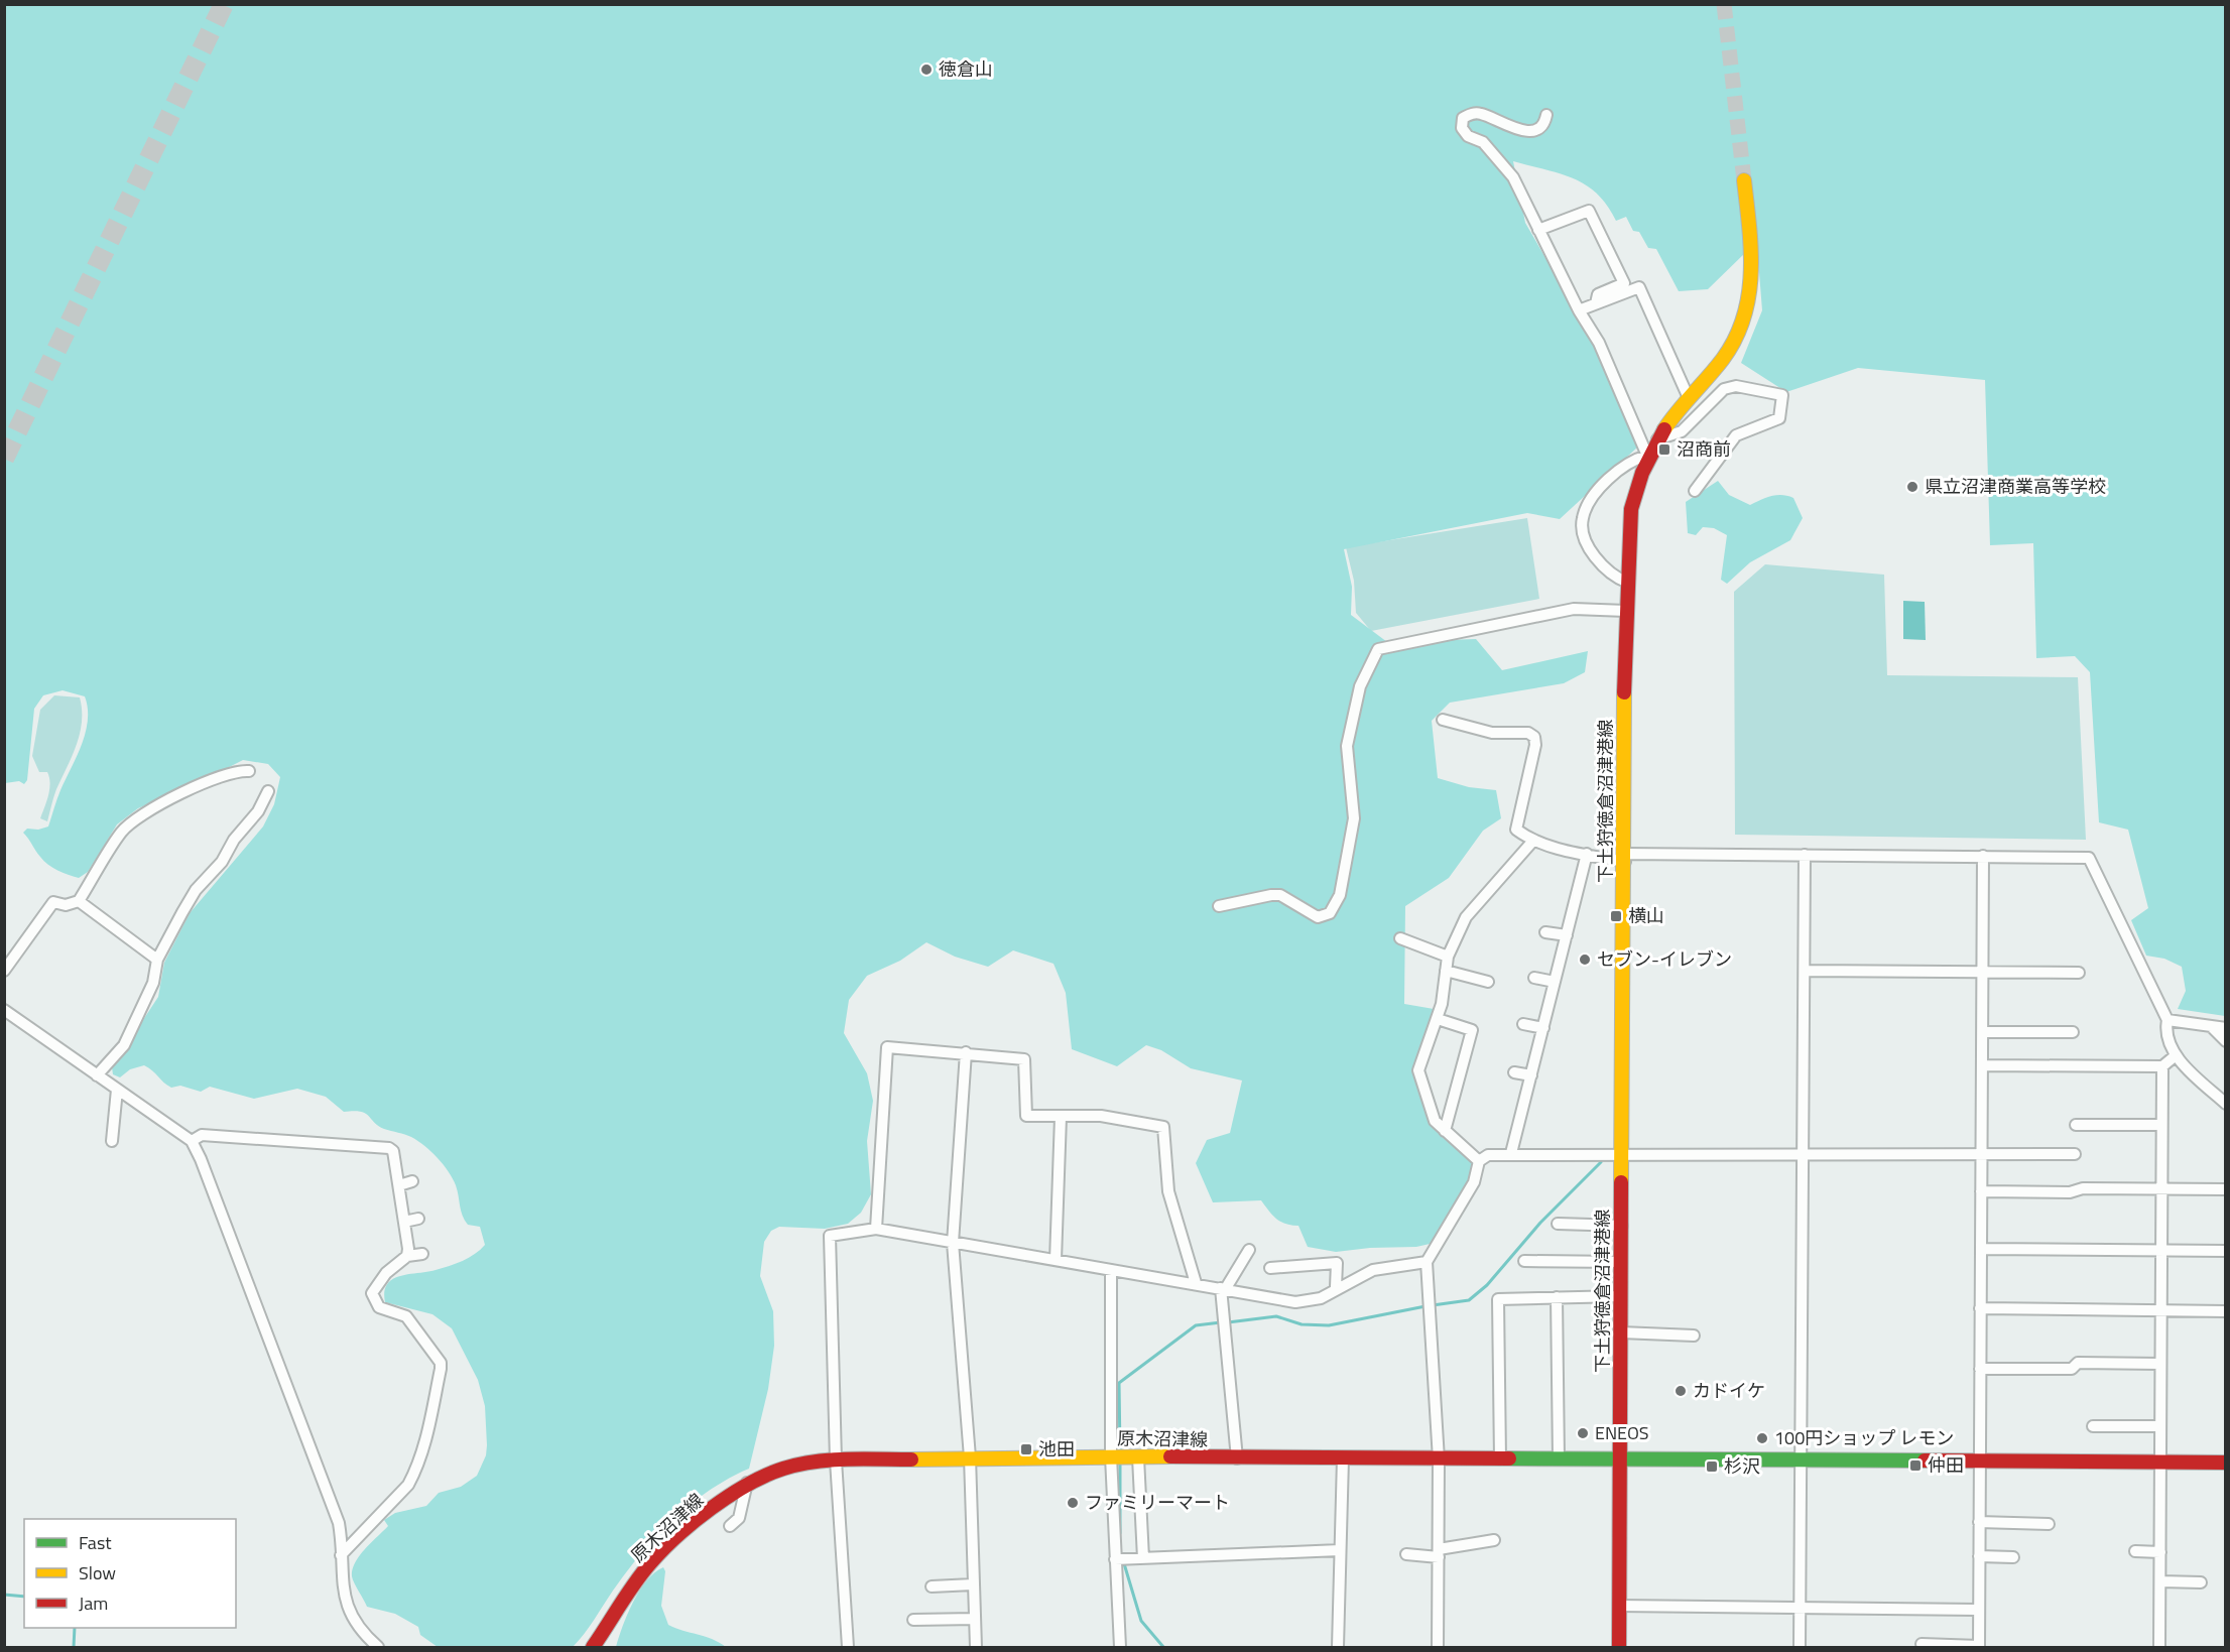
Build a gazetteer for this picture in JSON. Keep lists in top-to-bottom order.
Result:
{
  "streets": {
    "main road": ["下土狩徳倉沼津港線", "原木沼津線"]
  },
  "crossings": [
    ["下土狩徳倉沼津港線", "原木沼津線"]
  ],
  "places": {
    "other": [
      "徳倉山",
      "県立沼津商業高等学校",
      "セブン-イレブン",
      "カドイケ",
      "ENEOS",
      "100円ショップ レモン",
      "ファミリーマート"
    ],
    "transit": [
      "沼商前",
      "横山",
      "池田",
      "仲田",
      "杉沢"
    ]
  },
  "legend": ["Fast", "Slow", "Jam"]
}
